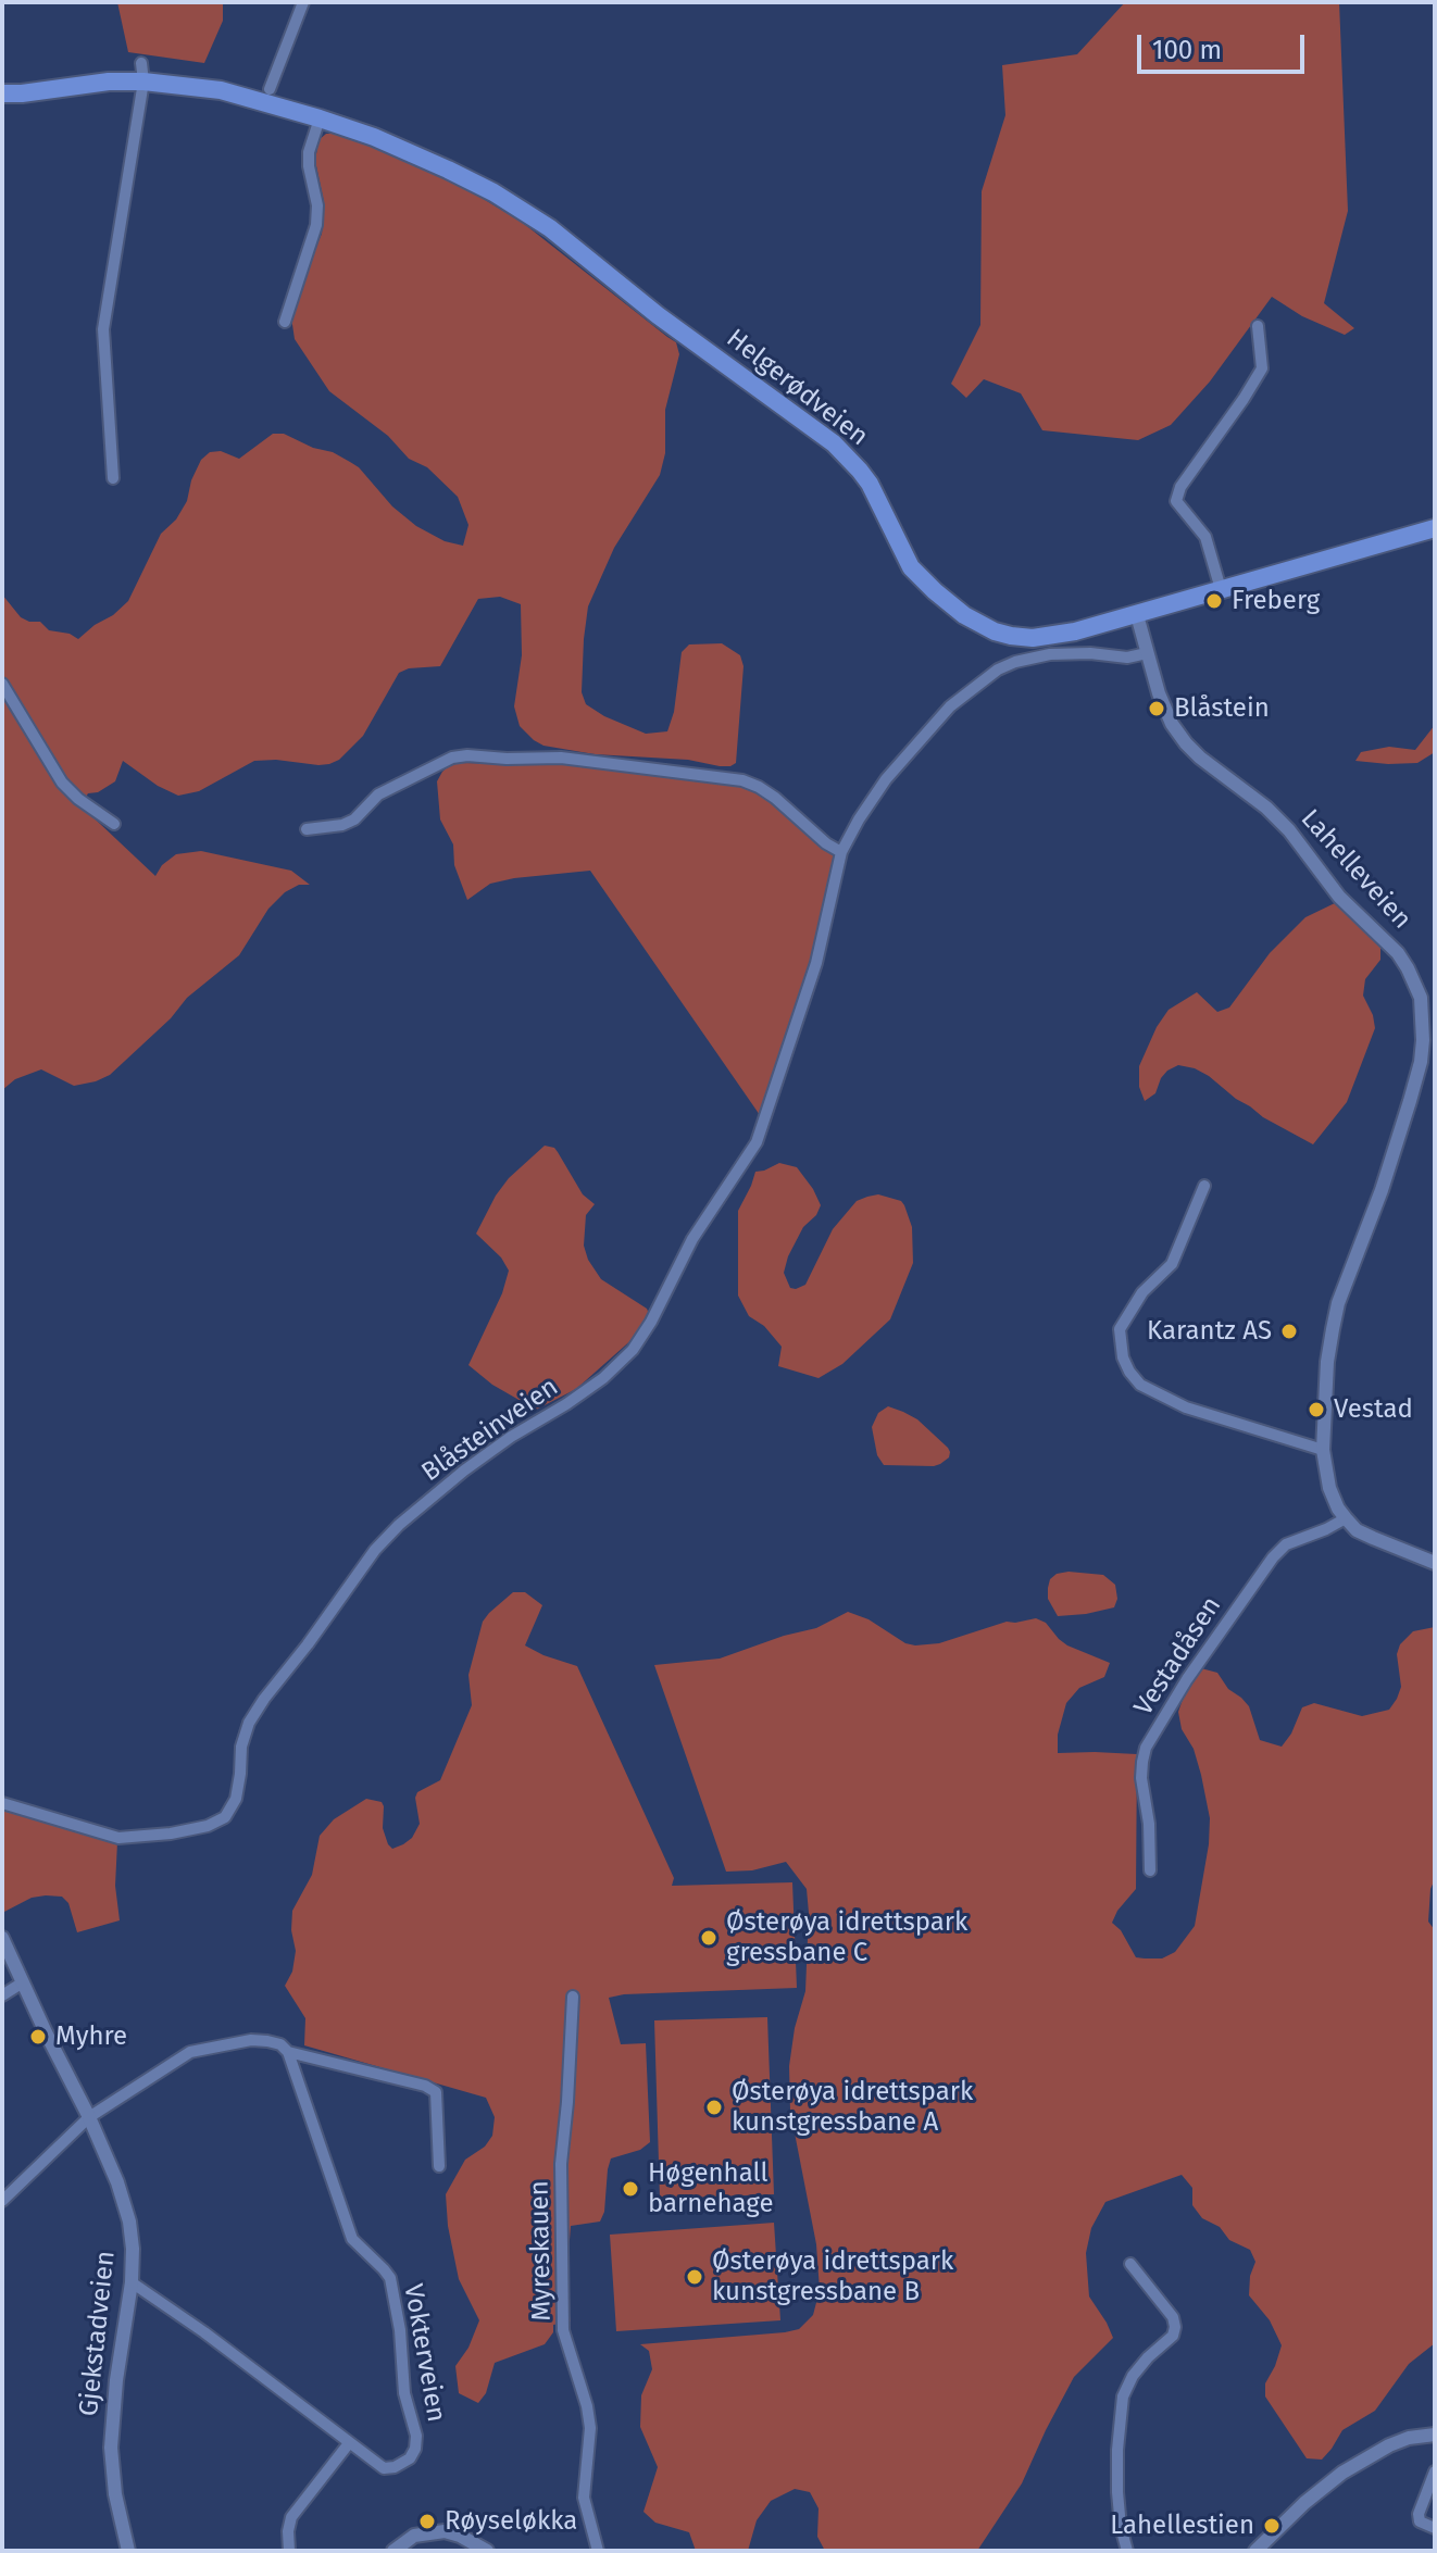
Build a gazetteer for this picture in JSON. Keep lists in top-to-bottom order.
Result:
{
  "streets": {
    "main road": ["Helgerødveien"],
    "street": [
      "Lahelleveien",
      "Blåsteinveien",
      "Vestadåsen",
      "Myreskauen",
      "Gjekstadveien",
      "Vokterveien"
    ]
  },
  "crossings": [
    ["Helgerødveien", "Lahelleveien"],
    ["Lahelleveien", "Blåsteinveien"],
    ["Lahelleveien", "Vestadåsen"],
    ["Gjekstadveien", "Vokterveien"]
  ],
  "places": [
    "Freberg",
    "Blåstein",
    "Karantz AS",
    "Vestad",
    "Østerøya idrettspark gressbane C",
    "Myhre",
    "Østerøya idrettspark kunstgressbane A",
    "Høgenhall barnehage",
    "Østerøya idrettspark kunstgressbane B",
    "Røyseløkka",
    "Lahellestien"
  ],
  "scale_bar": "100 m"
}
